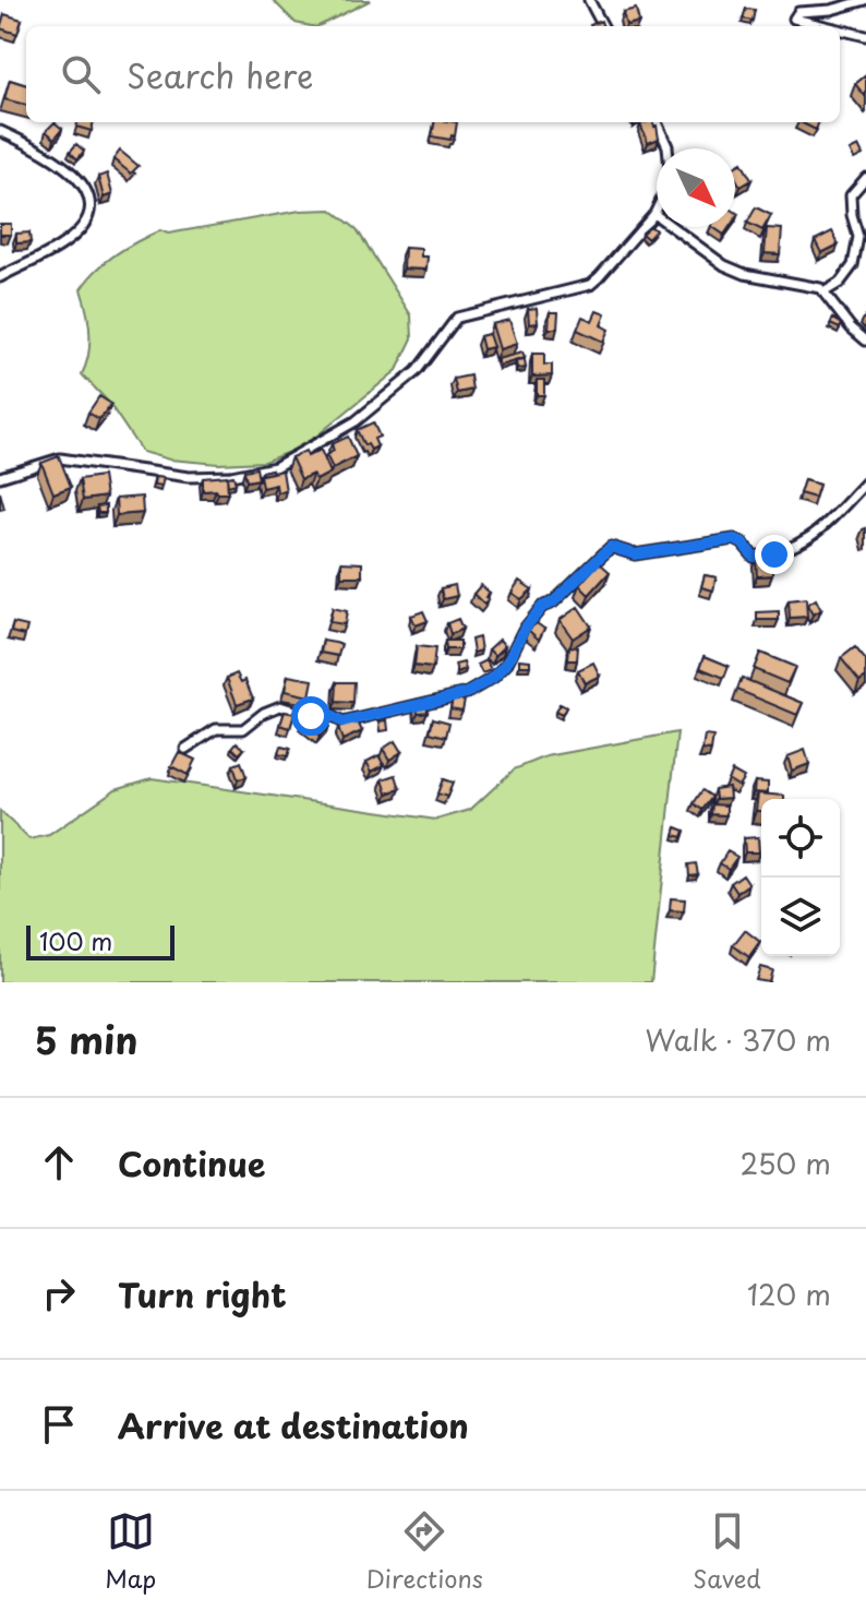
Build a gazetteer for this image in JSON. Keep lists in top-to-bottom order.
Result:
{
  "scale_bar": "100 m",
  "north": "bottom right",
  "page": {
    "search": "Search here",
    "scale": "100 m",
    "heading": ["5 min", "Walk · 370 m"],
    "list": [
      ["Continue", "250 m"],
      ["Turn right", "120 m"],
      "Arrive at destination"
    ],
    "nav": ["Map", "Directions", "Saved"]
  }
}
